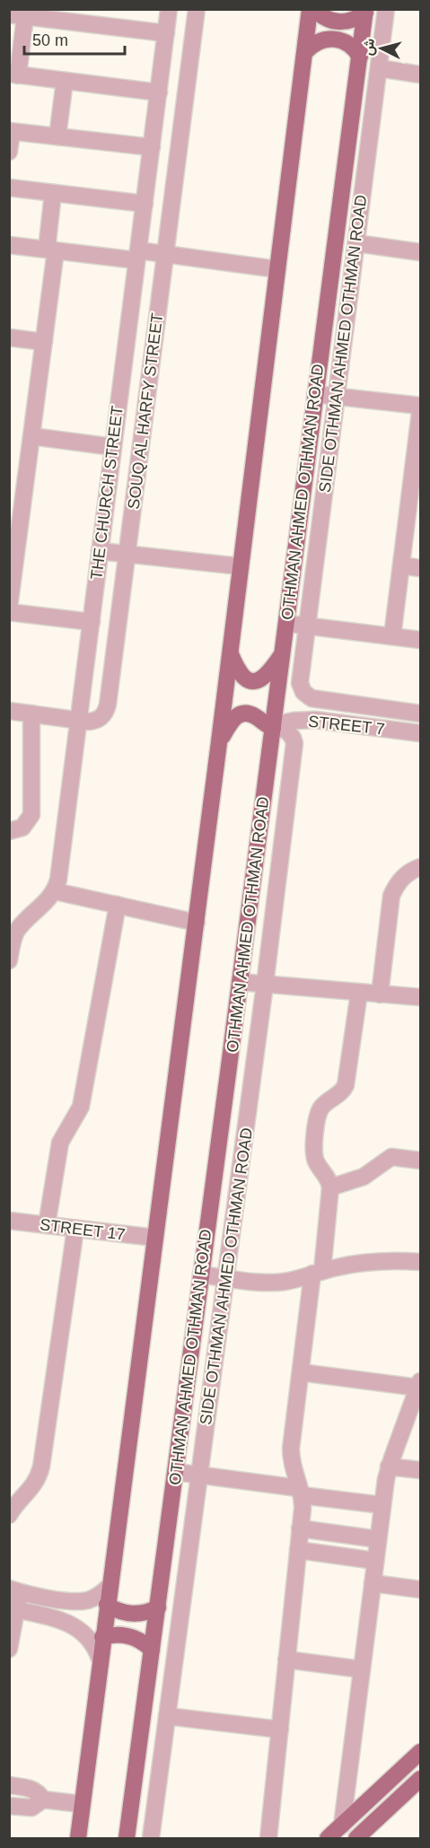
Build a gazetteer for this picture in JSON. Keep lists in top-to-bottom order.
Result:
{
  "streets": {
    "main road": ["OTHMAN AHMED OTHMAN ROAD"],
    "street": [
      "SIDE OTHMAN AHMED OTHMAN ROAD",
      "SOUQ AL HARFY STREET",
      "THE CHURCH STREET",
      "STREET 7",
      "STREET 17"
    ]
  },
  "crossings": [
    ["SIDE OTHMAN AHMED OTHMAN ROAD", "OTHMAN AHMED OTHMAN ROAD"],
    ["SIDE OTHMAN AHMED OTHMAN ROAD", "STREET 7"],
    ["SOUQ AL HARFY STREET", "THE CHURCH STREET"],
    ["OTHMAN AHMED OTHMAN ROAD", "STREET 7"]
  ],
  "scale_bar": "50 m",
  "north": "left"
}
